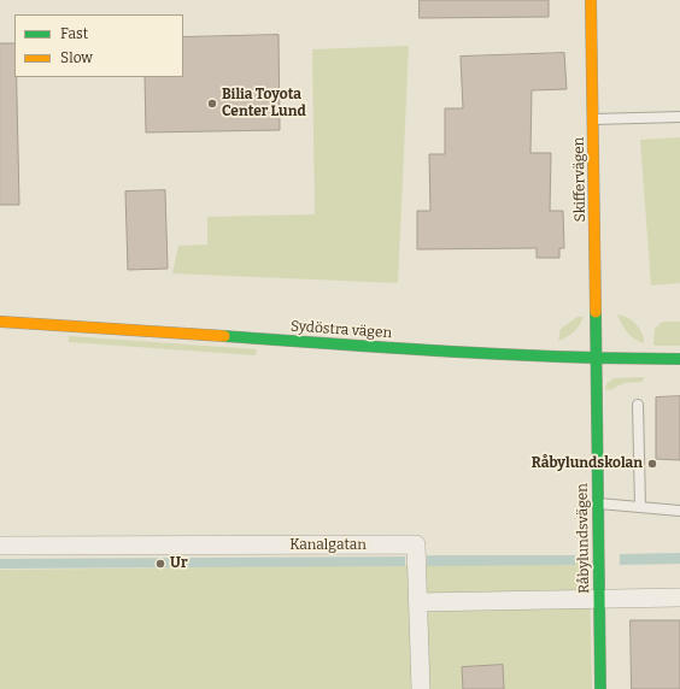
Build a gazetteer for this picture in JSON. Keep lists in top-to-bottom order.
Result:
{
  "streets": {
    "street": [
      "Skiffervägen",
      "Sydöstra vägen",
      "Råbylundsvägen",
      "Kanalgatan"
    ]
  },
  "crossings": [
    ["Skiffervägen", "Sydöstra vägen"],
    ["Skiffervägen", "Råbylundsvägen"],
    ["Sydöstra vägen", "Råbylundsvägen"]
  ],
  "places": ["Bilia Toyota Center Lund", "Råbylundskolan", "Ur"],
  "legend": ["Fast", "Slow"]
}
